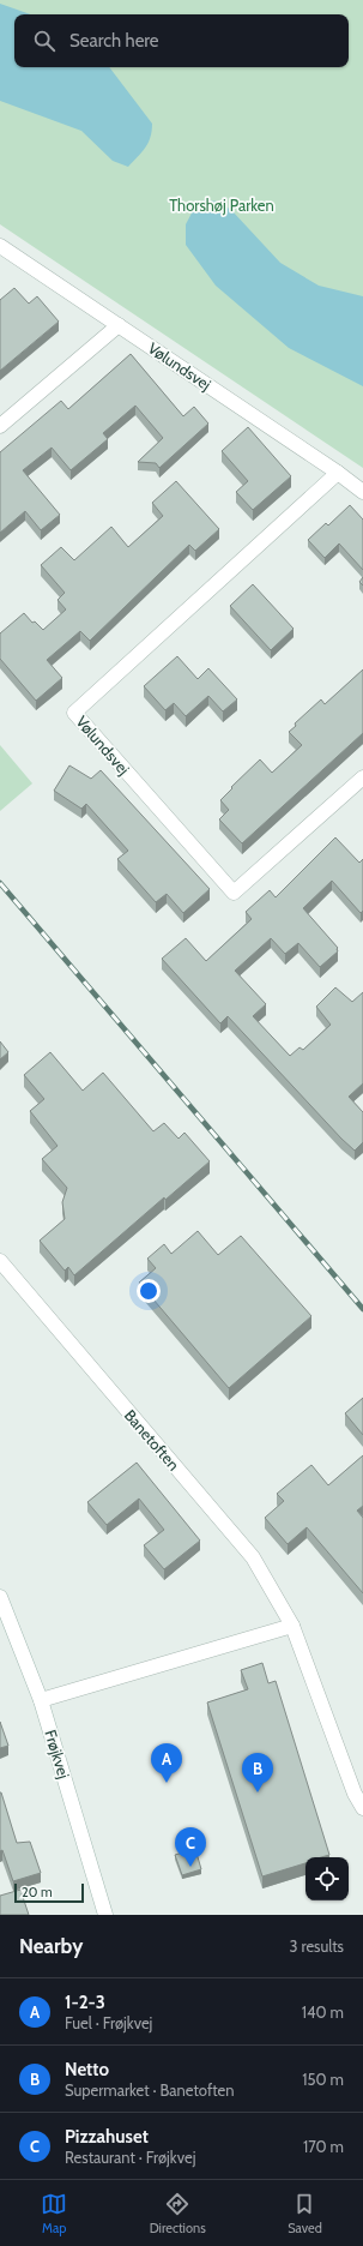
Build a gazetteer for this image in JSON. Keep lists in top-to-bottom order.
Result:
{
  "streets": {
    "street": ["Vølundsvej", "Banetoften", "Frøjkvej"]
  },
  "parks": ["Thorshøj Parken"],
  "scale_bar": "20 m",
  "page": {
    "search": "Search here",
    "pins": ["A", "B", "C"],
    "scale": "20 m",
    "heading": ["Nearby", "3 results"],
    "list": [
      {
        "mark": "A",
        "name": "1-2-3",
        "note": "Fuel · Frøjkvej",
        "value": "140 m"
      },
      {
        "mark": "B",
        "name": "Netto",
        "note": "Supermarket · Banetoften",
        "value": "150 m"
      },
      {
        "mark": "C",
        "name": "Pizzahuset",
        "note": "Restaurant · Frøjkvej",
        "value": "170 m"
      }
    ],
    "nav": ["Map", "Directions", "Saved"]
  }
}
